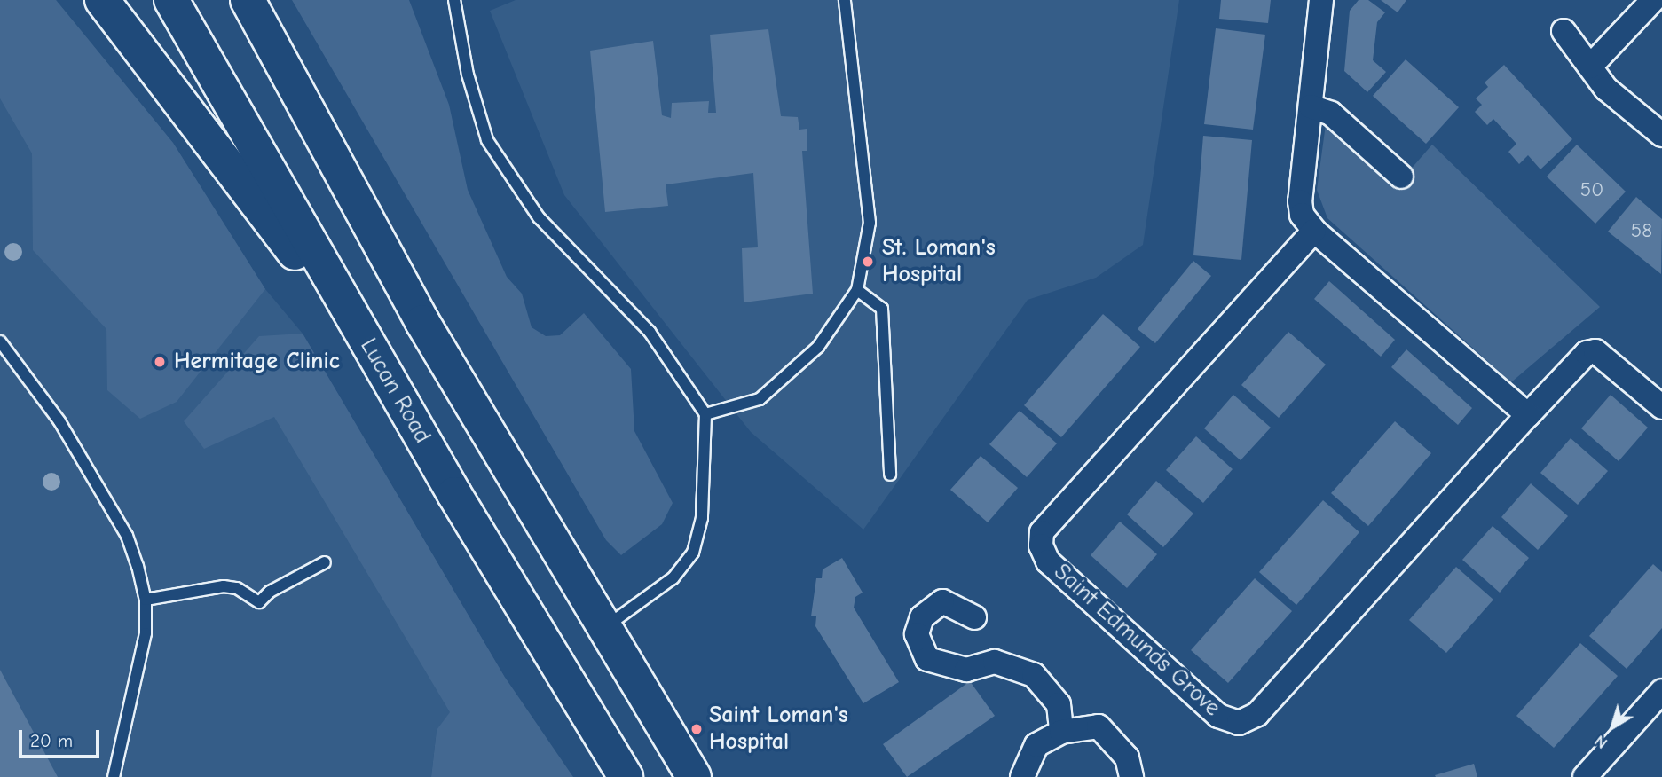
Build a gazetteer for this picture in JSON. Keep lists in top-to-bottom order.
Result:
{
  "streets": {
    "highway": ["Lucan Road"],
    "street": ["Saint Edmunds Grove"]
  },
  "places": ["St. Loman's Hospital", "Hermitage Clinic", "Saint Loman's Hospital"],
  "house_numbers": ["50", "58"],
  "scale_bar": "20 m",
  "north": "bottom left"
}
